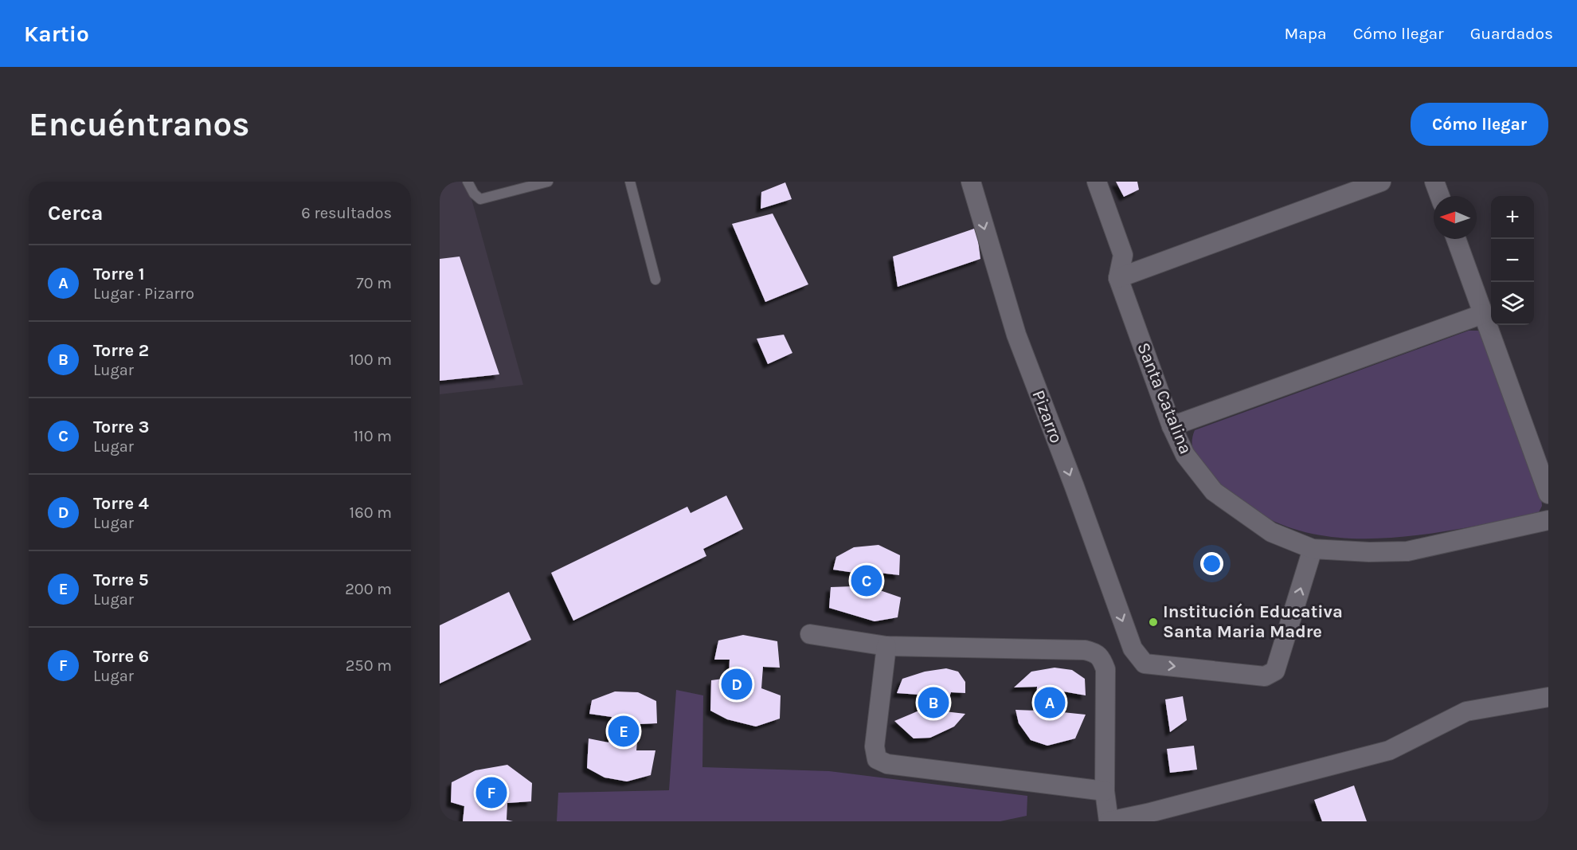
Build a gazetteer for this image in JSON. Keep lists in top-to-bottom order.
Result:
{
  "streets": {
    "street": ["Santa Catalina", "Pizarro"]
  },
  "crossings": [
    ["Santa Catalina", "Pizarro"]
  ],
  "places": ["Institución Educativa Santa Maria Madre"],
  "north": "left",
  "page": {
    "header": "Kartio",
    "nav": ["Mapa", "Cómo llegar", "Guardados"],
    "buttons": "Cómo llegar",
    "title": "Encuéntranos",
    "heading": ["Cerca", "6 resultados"],
    "map_buttons": ["+", "−"],
    "list": [
      {
        "mark": "A",
        "name": "Torre 1",
        "note": "Lugar · Pizarro",
        "value": "70 m"
      },
      {
        "mark": "B",
        "name": "Torre 2",
        "note": "Lugar",
        "value": "100 m"
      },
      {
        "mark": "C",
        "name": "Torre 3",
        "note": "Lugar",
        "value": "110 m"
      },
      {
        "mark": "D",
        "name": "Torre 4",
        "note": "Lugar",
        "value": "160 m"
      },
      {
        "mark": "E",
        "name": "Torre 5",
        "note": "Lugar",
        "value": "200 m"
      },
      {
        "mark": "F",
        "name": "Torre 6",
        "note": "Lugar",
        "value": "250 m"
      }
    ],
    "pins": [
      "C",
      "D",
      "A",
      "B",
      "E",
      "F"
    ]
  }
}
